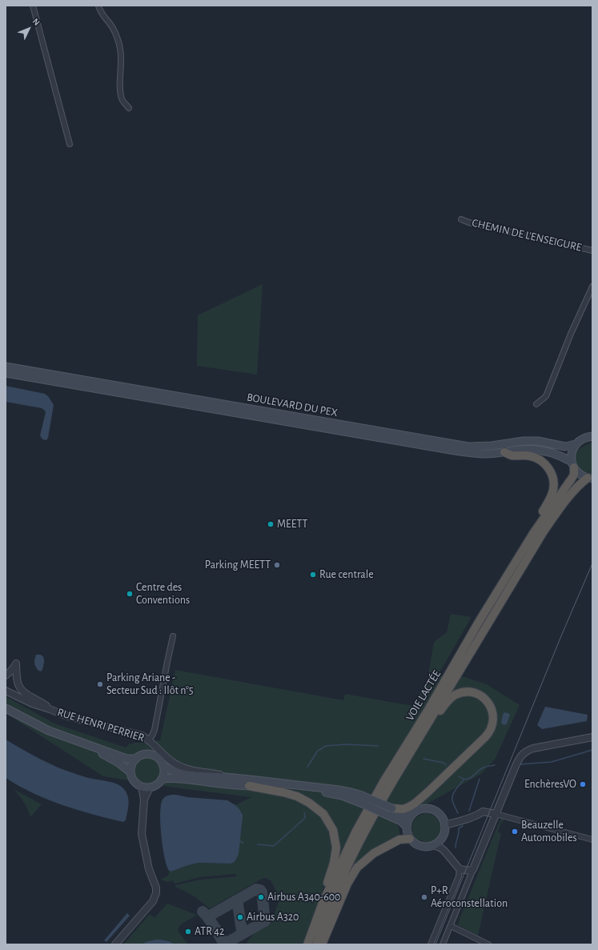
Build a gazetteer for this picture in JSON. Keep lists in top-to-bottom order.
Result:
{
  "streets": {
    "highway": ["VOIE LACTÉE"],
    "main road": ["BOULEVARD DU PEX"],
    "street": ["CHEMIN DE L'ENSEIGURE", "RUE HENRI PERRIER"]
  },
  "crossings": [
    ["BOULEVARD DU PEX", "VOIE LACTÉE"]
  ],
  "places": [
    "MEETT",
    "Parking MEETT",
    "Rue centrale",
    "Centre des Conventions",
    "Parking Ariane - Secteur Sud : Ilôt n°5",
    "EnchèresVO",
    "Beauzelle Automobiles",
    "Airbus A340-600",
    "P+R Aéroconstellation",
    "Airbus A320",
    "ATR 42"
  ],
  "north": "top right"
}
